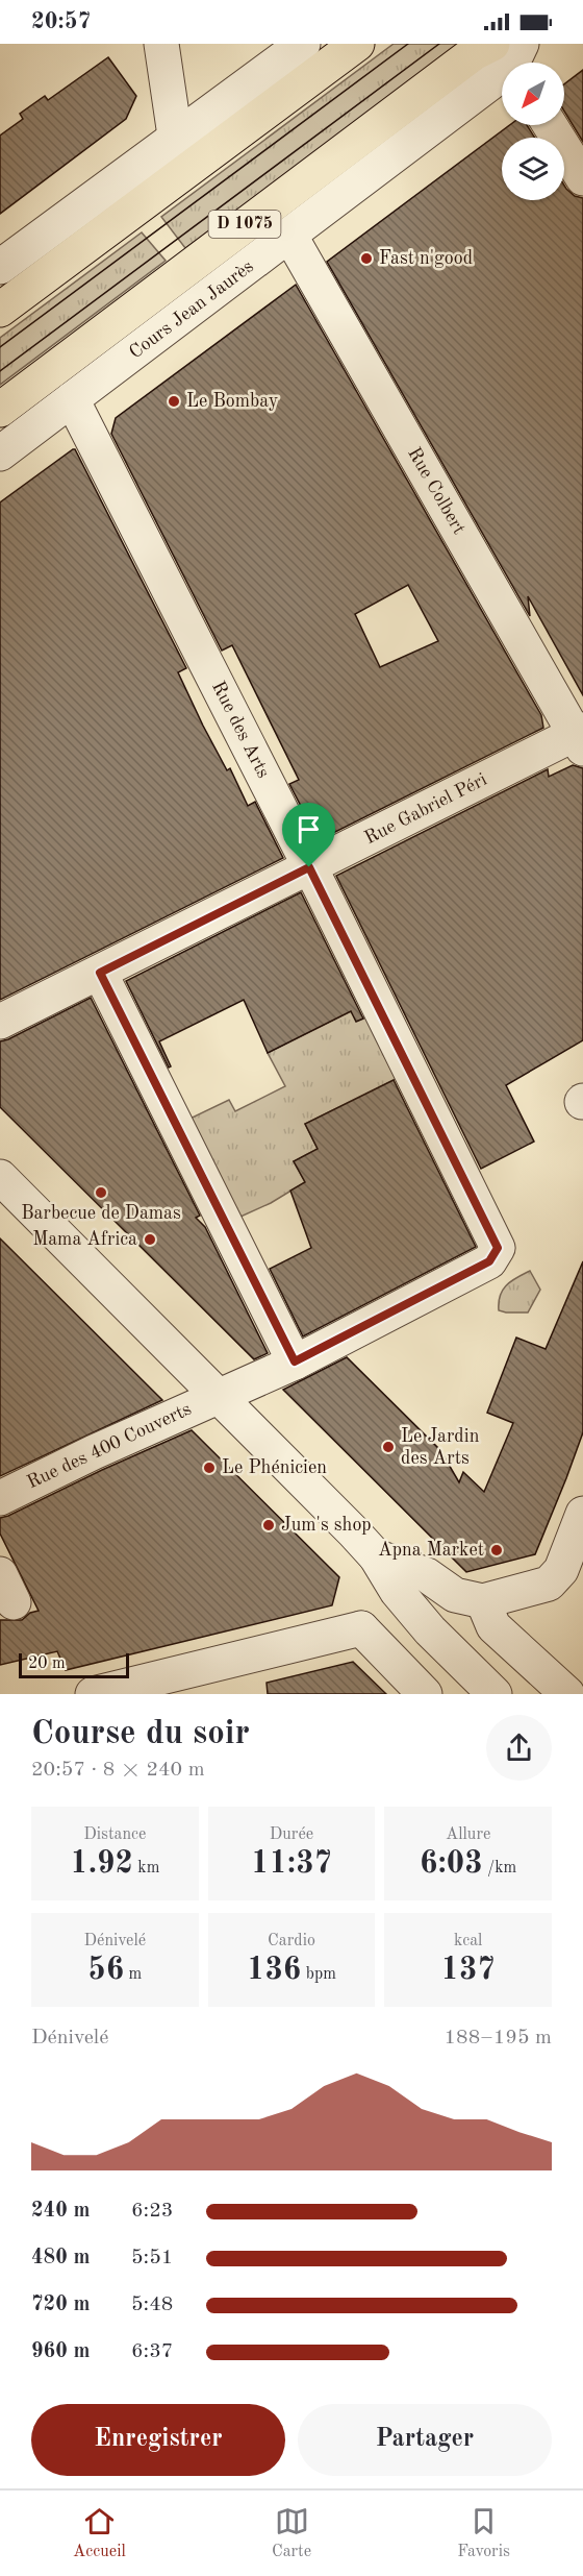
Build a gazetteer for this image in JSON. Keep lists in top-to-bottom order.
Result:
{
  "streets": {
    "main road": ["D 1075", "Cours Jean Jaurès"],
    "street": [
      "Rue Colbert",
      "Rue des Arts",
      "Rue Gabriel Péri",
      "Rue des 400 Couverts"
    ]
  },
  "crossings": [
    ["Cours Jean Jaurès", "Rue Colbert"],
    ["Cours Jean Jaurès", "Rue des Arts"],
    ["Rue Colbert", "Rue Gabriel Péri"],
    ["Rue des Arts", "Rue Gabriel Péri"],
    ["Rue des Arts", "Rue des 400 Couverts"]
  ],
  "places": [
    "Fast n'good",
    "Le Bombay",
    "Barbecue de Damas",
    "Mama Africa",
    "Le Jardin des Arts",
    "Le Phénicien",
    "Jum's shop",
    "Apna Market"
  ],
  "scale_bar": "20 m",
  "north": "bottom left",
  "page": {
    "status": "20:57",
    "scale": "20 m",
    "heading": ["Course du soir", "20:57 · 8 × 240 m"],
    "stats": [
      ["Distance", "1.92 km"],
      ["Durée", "11:37"],
      ["Allure", "6:03 /km"],
      ["Dénivelé", "56 m"],
      ["Cardio", "136 bpm"],
      ["kcal", "137"]
    ],
    "chart": ["Dénivelé", "188–195 m"],
    "list": [
      {
        "name": "240 m",
        "note": "6:23"
      },
      {
        "name": "480 m",
        "note": "5:51"
      },
      {
        "name": "720 m",
        "note": "5:48"
      },
      {
        "name": "960 m",
        "note": "6:37"
      }
    ],
    "buttons": ["Enregistrer", "Partager"],
    "tabs": ["Accueil", "Carte", "Favoris"]
  }
}
